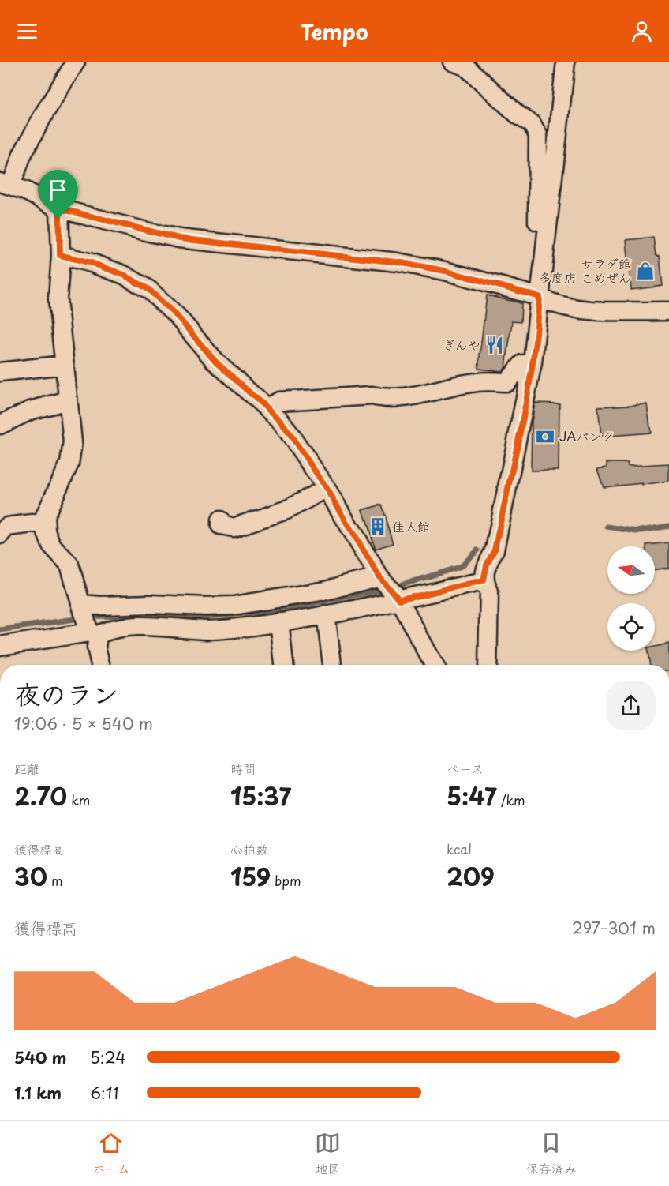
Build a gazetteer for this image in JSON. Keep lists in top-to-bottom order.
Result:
{
  "places": {
    "shop": ["サラダ館 多度店 こめぜん"],
    "restaurant": ["ぎんや"],
    "bank": ["JAバンク"],
    "building": ["佳人館"]
  },
  "north": "left",
  "page": {
    "header": "Tempo",
    "heading": ["夜のラン", "19:06 · 5 × 540 m"],
    "stats": [
      ["距離", "2.70 km"],
      ["時間", "15:37"],
      ["ペース", "5:47 /km"],
      ["獲得標高", "30 m"],
      ["心拍数", "159 bpm"],
      ["kcal", "209"]
    ],
    "chart": ["獲得標高", "297–301 m"],
    "list": [
      {
        "name": "540 m",
        "note": "5:24"
      },
      {
        "name": "1.1 km",
        "note": "6:11"
      }
    ],
    "tabs": ["ホーム", "地図", "保存済み"]
  }
}
